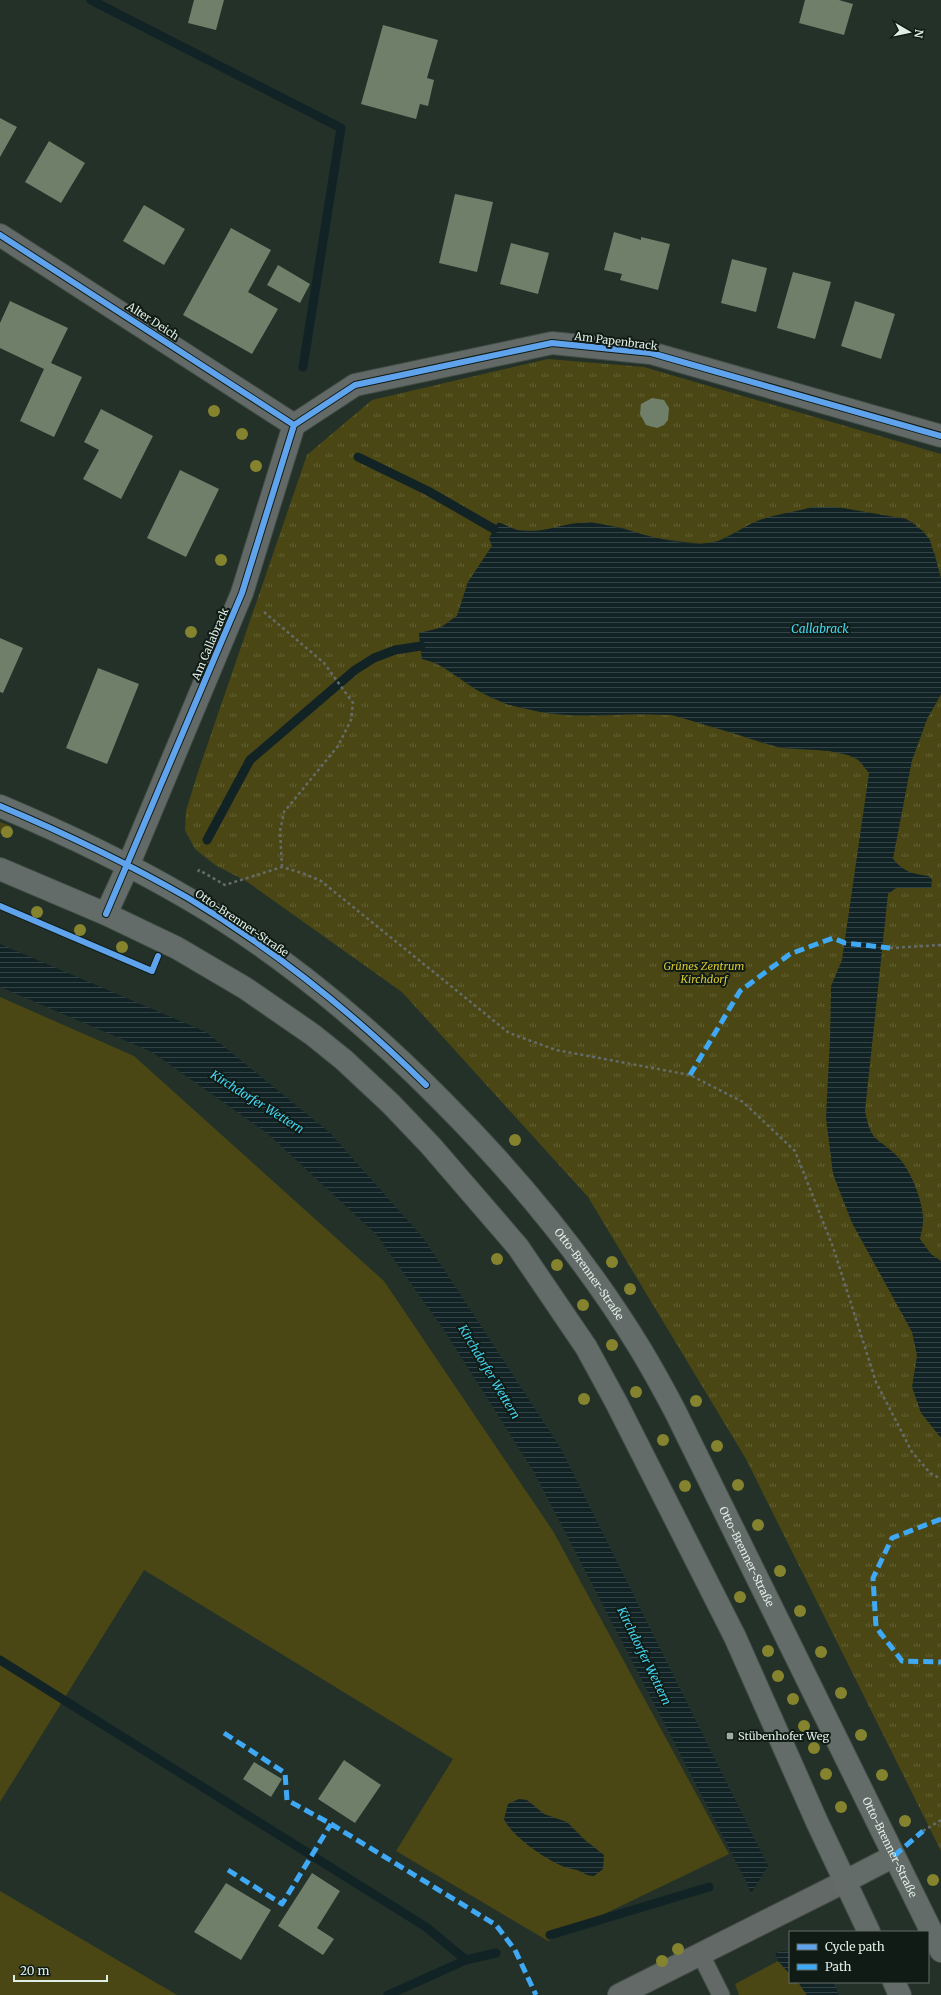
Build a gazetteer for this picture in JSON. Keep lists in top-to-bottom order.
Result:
{
  "streets": {
    "main road": ["Otto-Brenner-Straße"],
    "street": ["Alter Deich", "Am Papenbrack", "Am Callabrack"]
  },
  "crossings": [
    ["Alter Deich", "Am Papenbrack"],
    ["Alter Deich", "Am Callabrack"],
    ["Am Papenbrack", "Am Callabrack"],
    ["Am Callabrack", "Otto-Brenner-Straße"]
  ],
  "water": ["Callabrack", "Kirchdorfer Wettern"],
  "parks": ["Grünes Zentrum Kirchdorf"],
  "places": {
    "transit": ["Stübenhofer Weg"]
  },
  "legend": ["Cycle path", "Path"],
  "scale_bar": "20 m",
  "north": "right"
}
